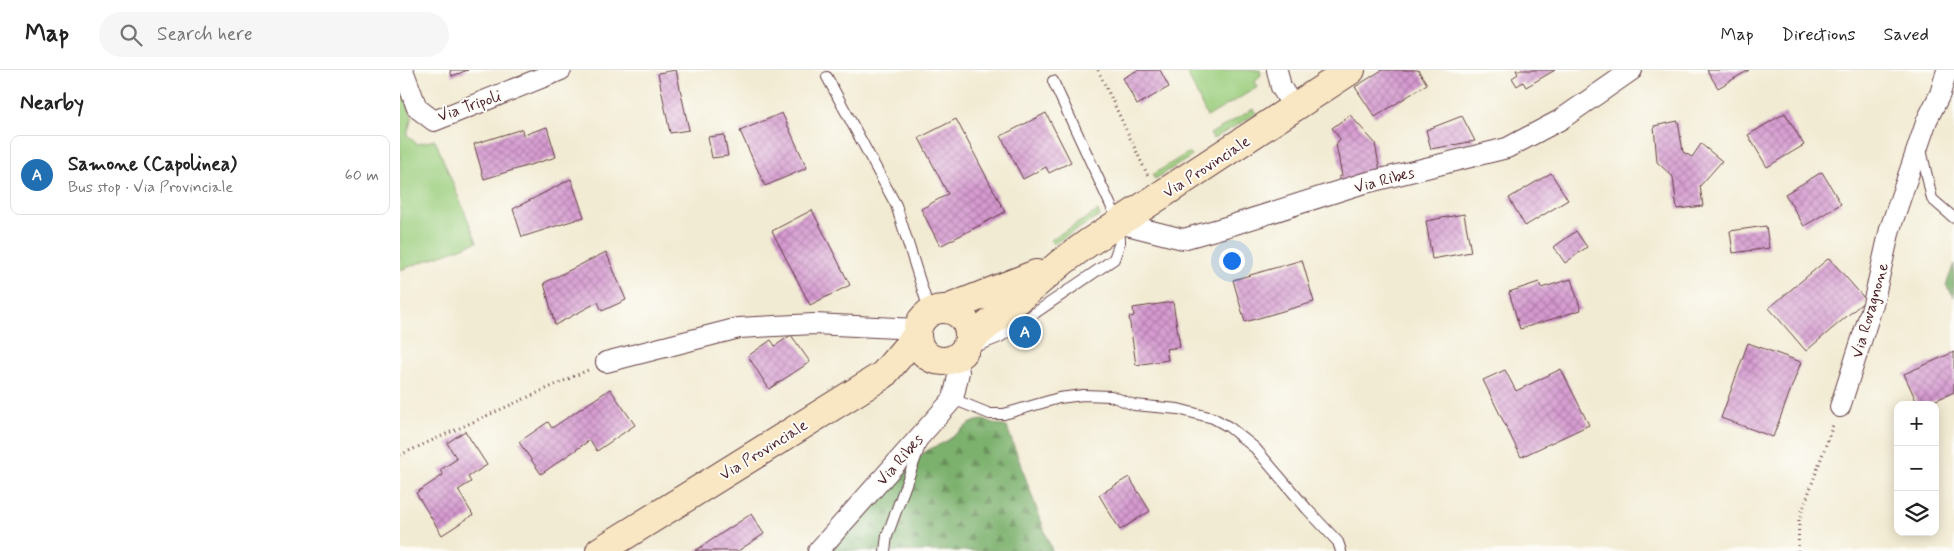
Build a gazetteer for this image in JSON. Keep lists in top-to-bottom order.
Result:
{
  "streets": {
    "main road": ["Via Provinciale"],
    "street": ["Via Tripoli", "Via Ribes", "Via Rovagnone"]
  },
  "crossings": [
    ["Via Provinciale", "Via Ribes"]
  ],
  "page": {
    "header": "Map",
    "search": "Search here",
    "nav": ["Map", "Directions", "Saved"],
    "heading": "Nearby",
    "list": [
      {
        "mark": "A",
        "name": "Samone (Capolinea)",
        "note": "Bus stop · Via Provinciale",
        "value": "60 m"
      }
    ],
    "pins": "A",
    "map_buttons": ["+", "−"]
  }
}
